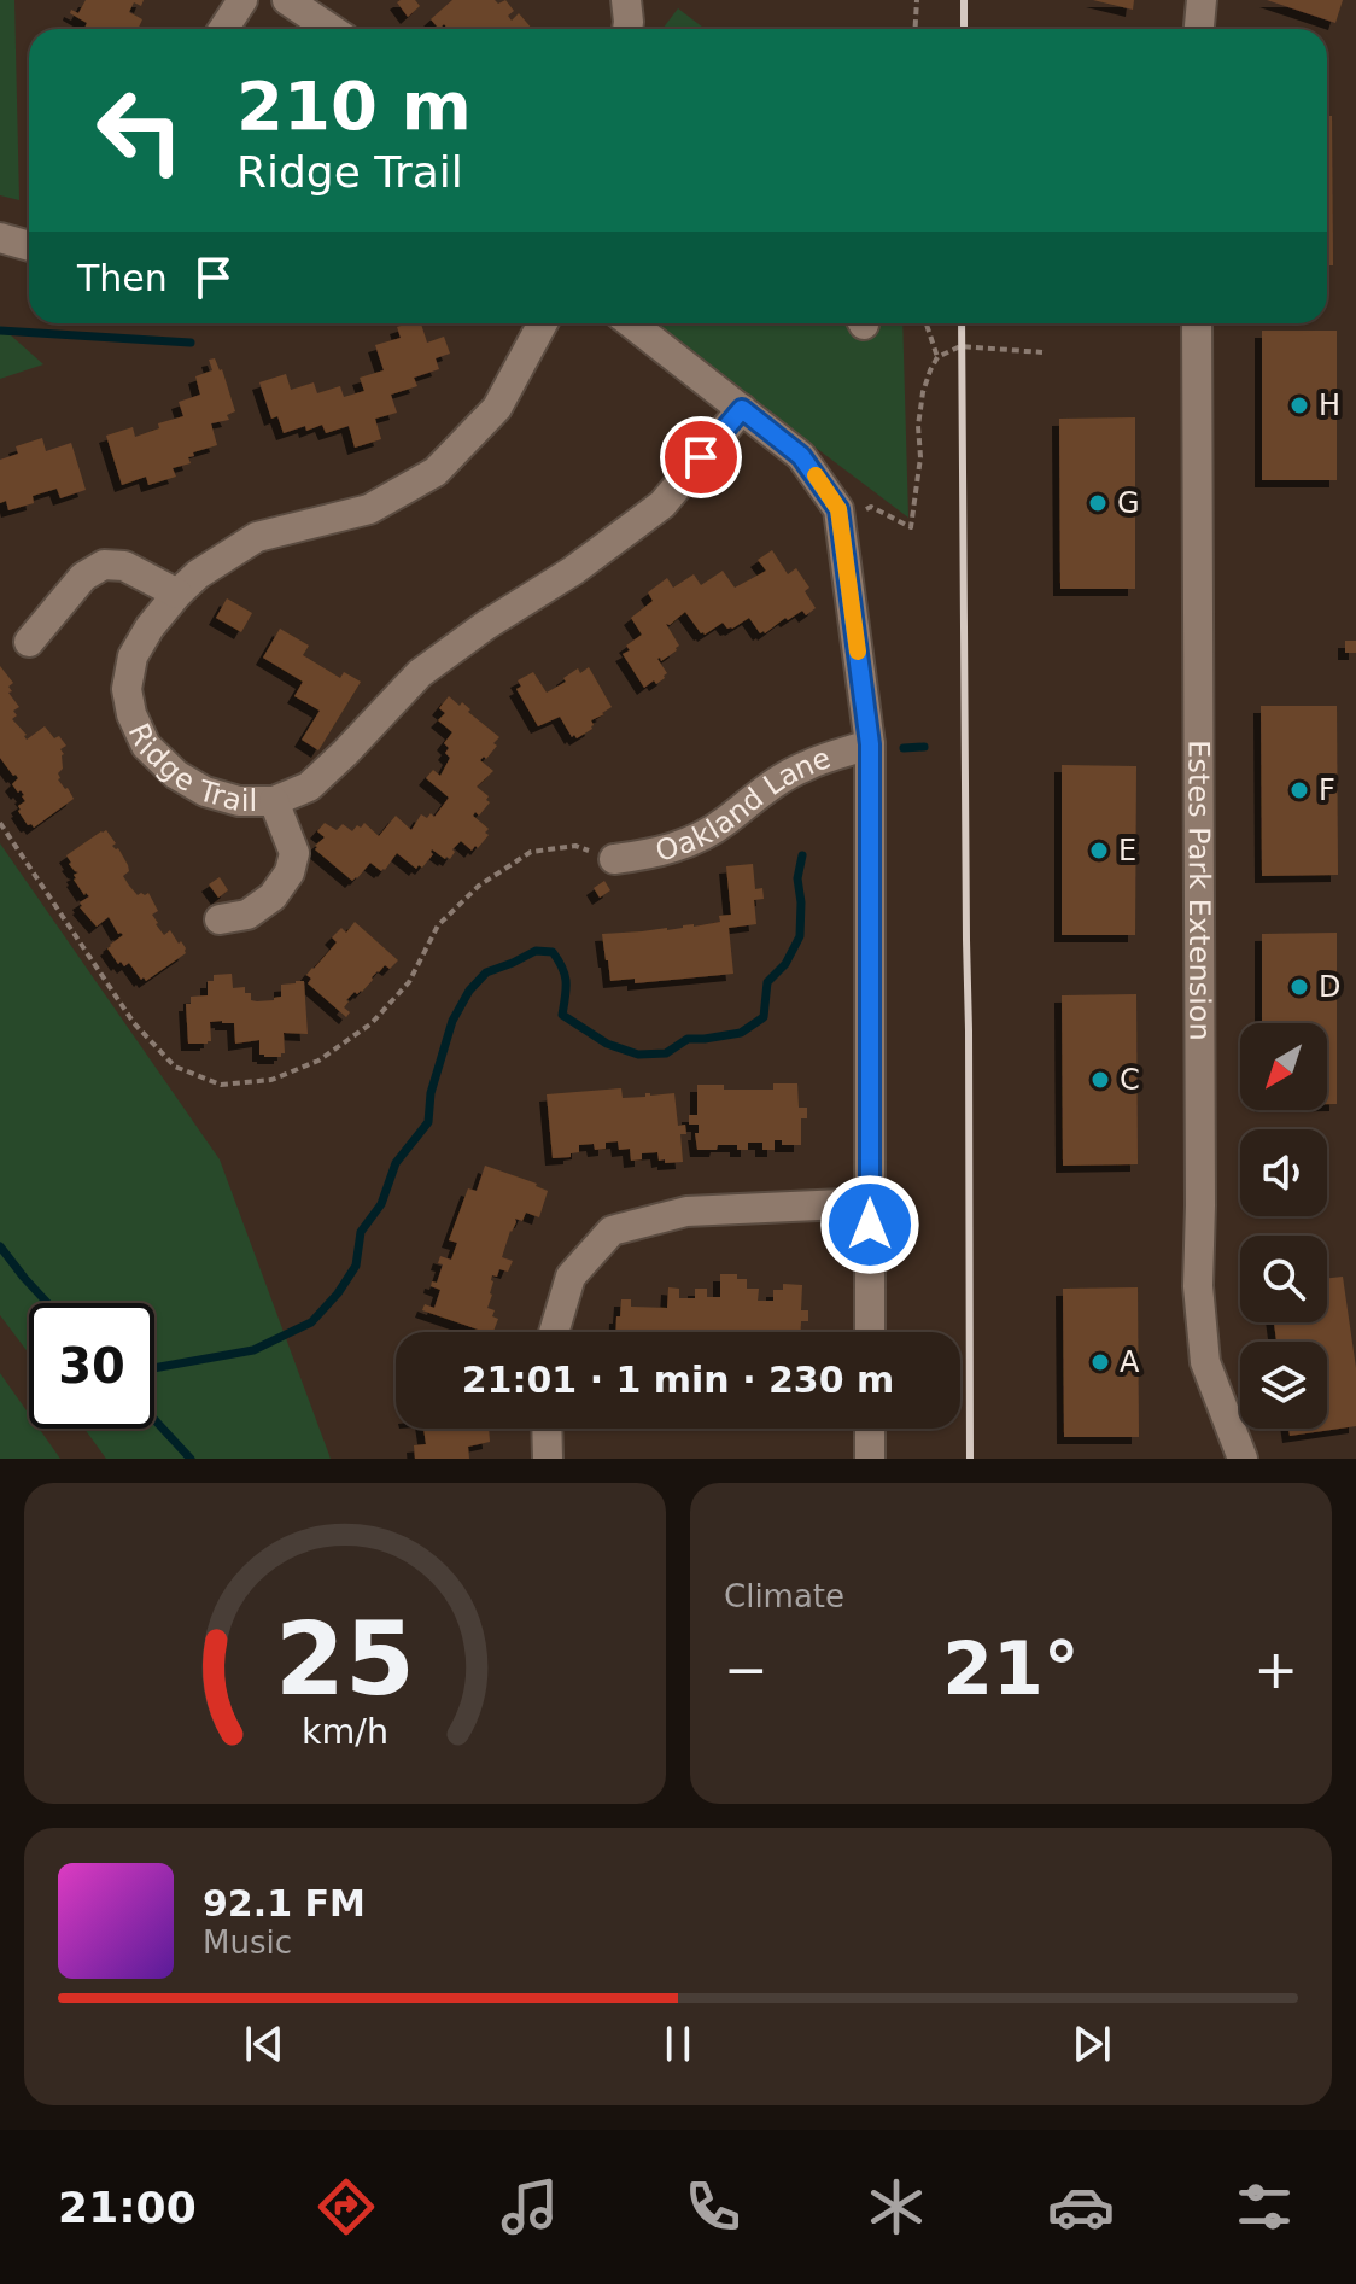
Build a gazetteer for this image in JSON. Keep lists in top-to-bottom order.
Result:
{
  "streets": {
    "street": ["Ridge Trail", "Oakland Lane", "Estes Park Extension"]
  },
  "places": [
    "H",
    "G",
    "F",
    "E",
    "D",
    "C",
    "A"
  ],
  "north": "bottom left",
  "page": {
    "turn": ["210 m", "Ridge Trail"],
    "then": "Then",
    "limit": "30",
    "trip": "21:01 · 1 min · 230 m",
    "tile": "Climate",
    "heat": ["−", "21°", "+"],
    "song": ["92.1 FM", "Music"],
    "tabs": "21:00",
    "gauge": ["25", "km/h"]
  }
}
